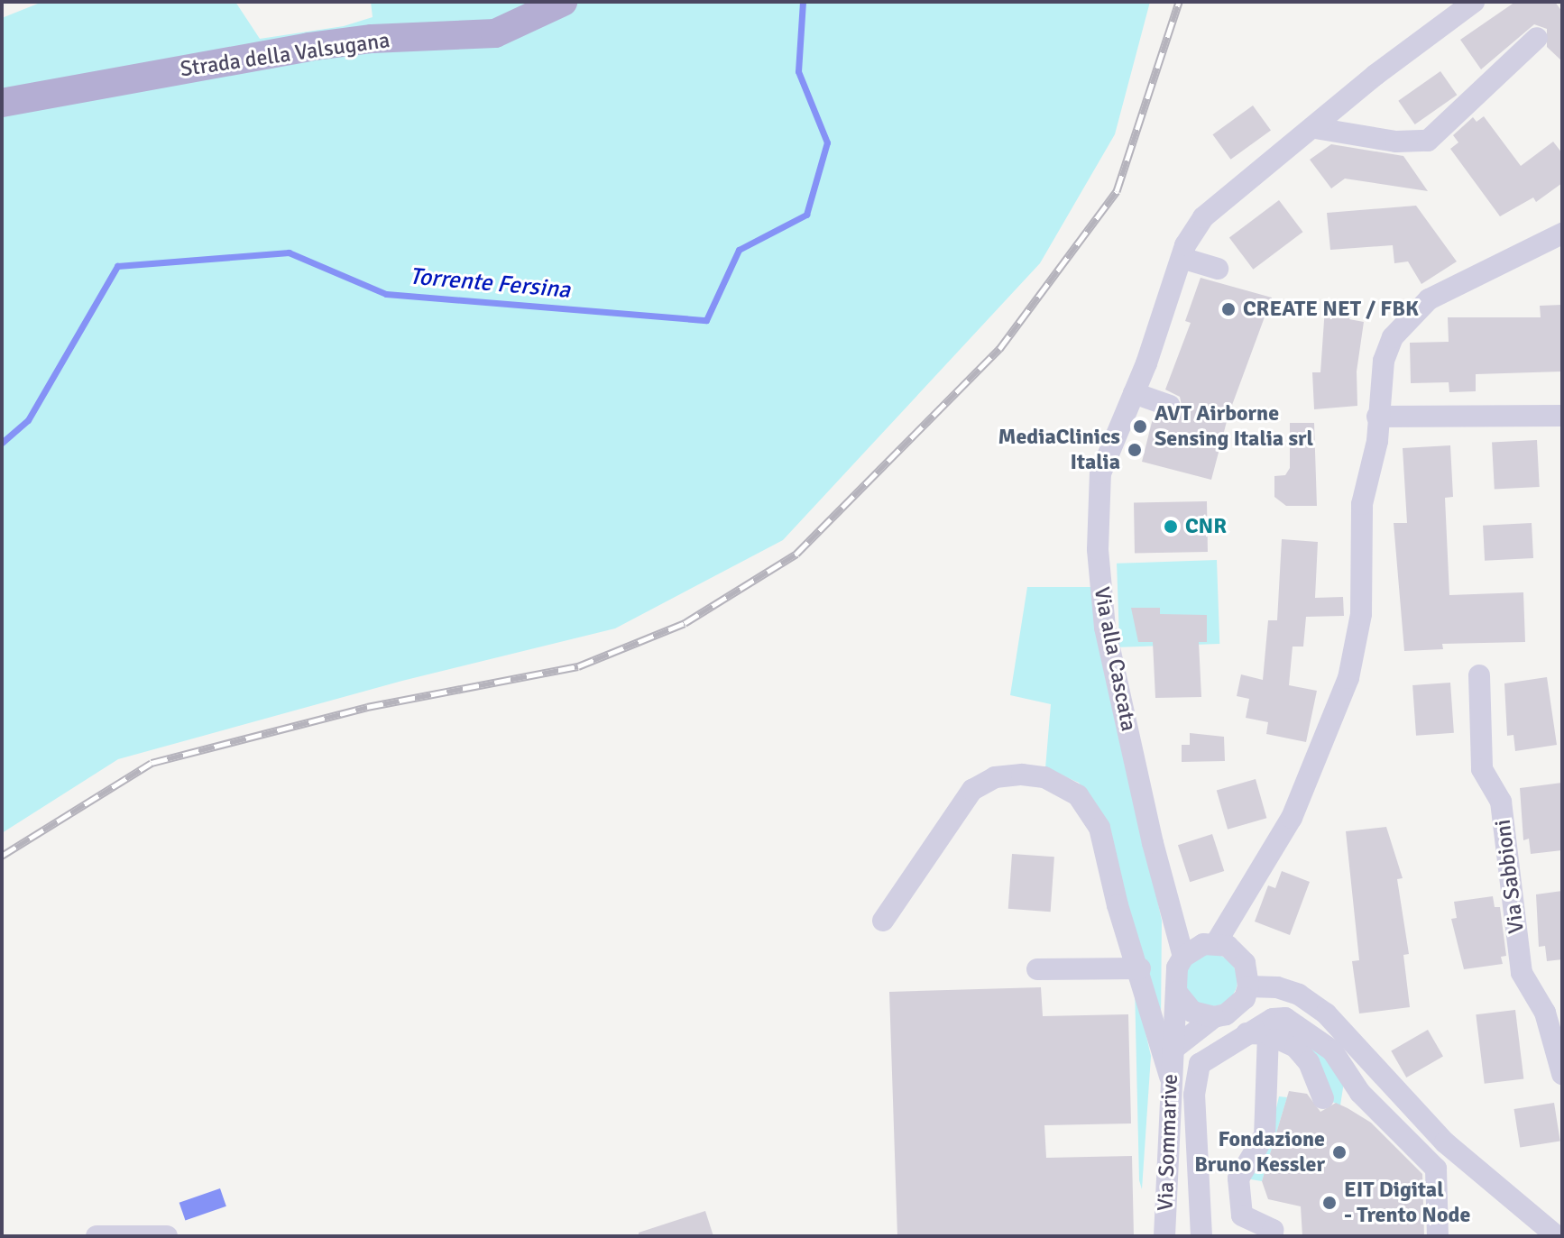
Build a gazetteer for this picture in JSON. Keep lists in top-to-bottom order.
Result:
{
  "streets": {
    "main road": ["Strada della Valsugana"],
    "street": ["Via alla Cascata", "Via Sabbioni", "Via Sommarive"]
  },
  "crossings": [
    ["Via alla Cascata", "Via Sommarive"]
  ],
  "water": ["Torrente Fersina"],
  "places": [
    "CREATE NET / FBK",
    "AVT Airborne Sensing Italia srl",
    "MediaClinics Italia",
    "CNR",
    "Fondazione Bruno Kessler",
    "EIT Digital - Trento Node"
  ]
}
